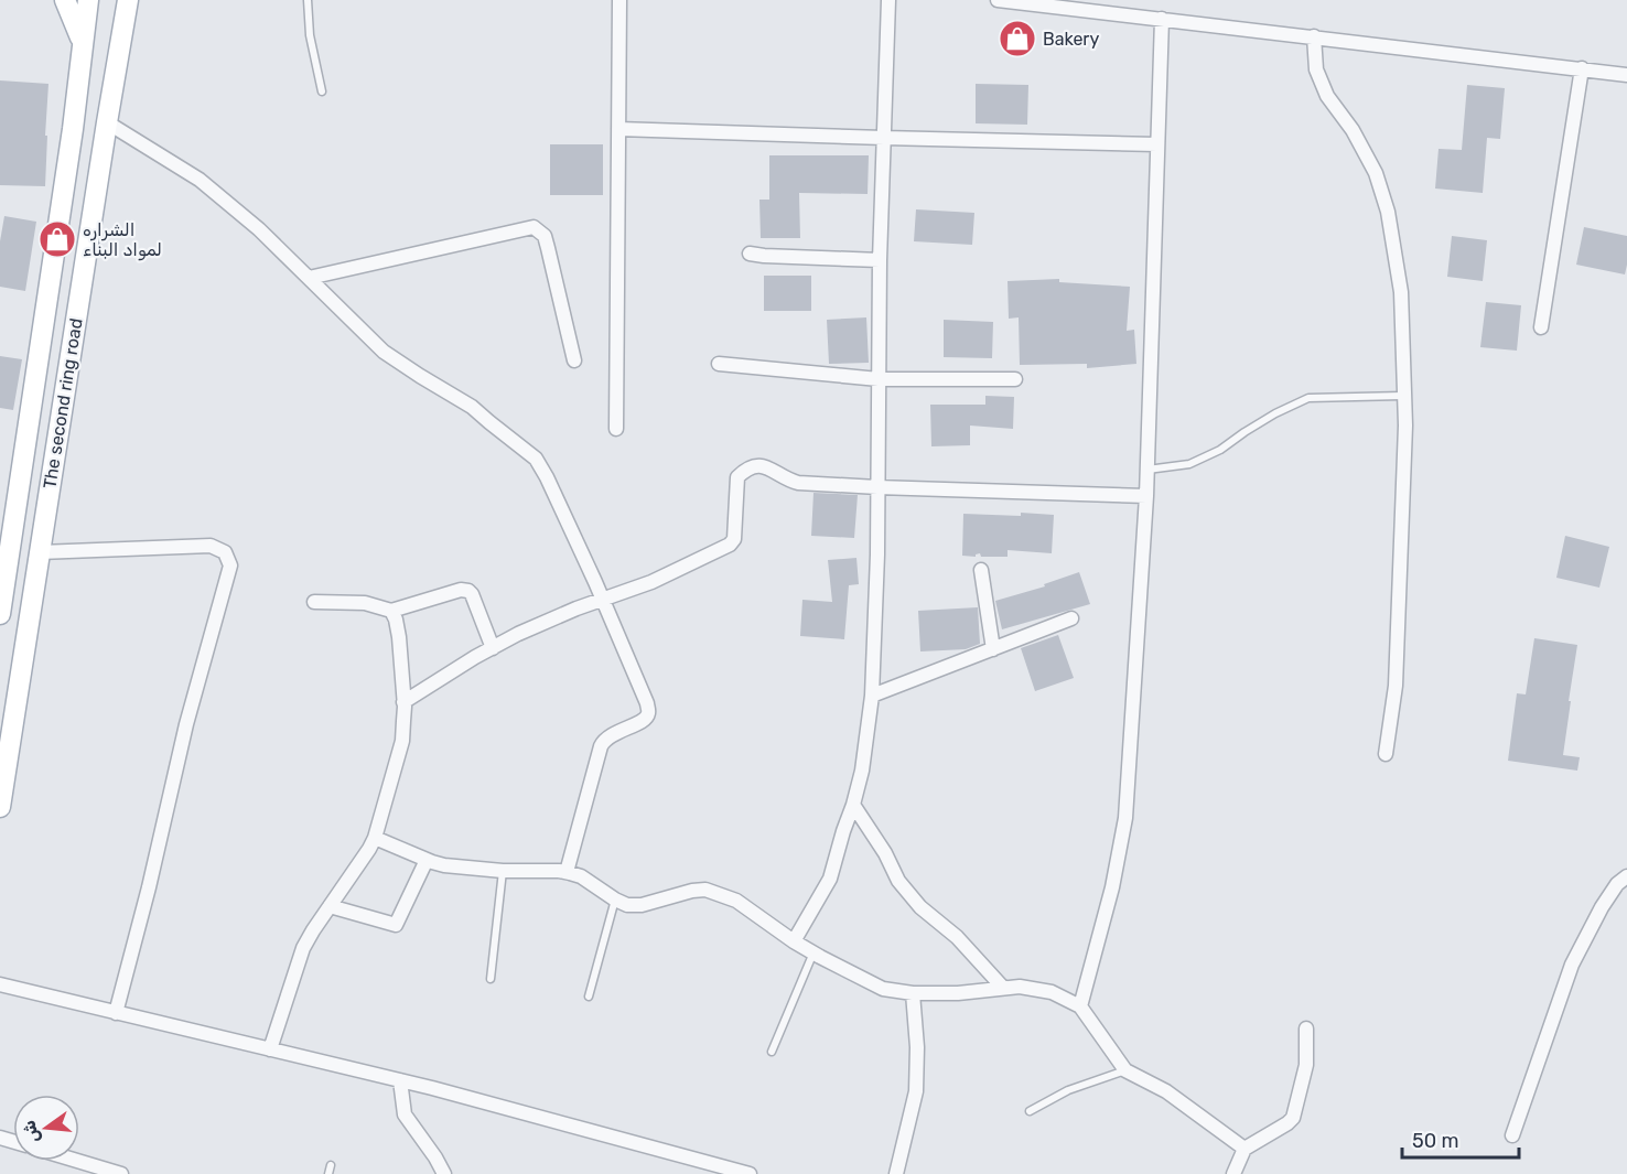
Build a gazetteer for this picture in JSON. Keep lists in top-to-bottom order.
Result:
{
  "streets": {
    "main road": ["The second ring road"]
  },
  "places": {
    "shop": ["Bakery", "الشراره لمواد البناء"]
  },
  "scale_bar": "50 m",
  "north": "left"
}
